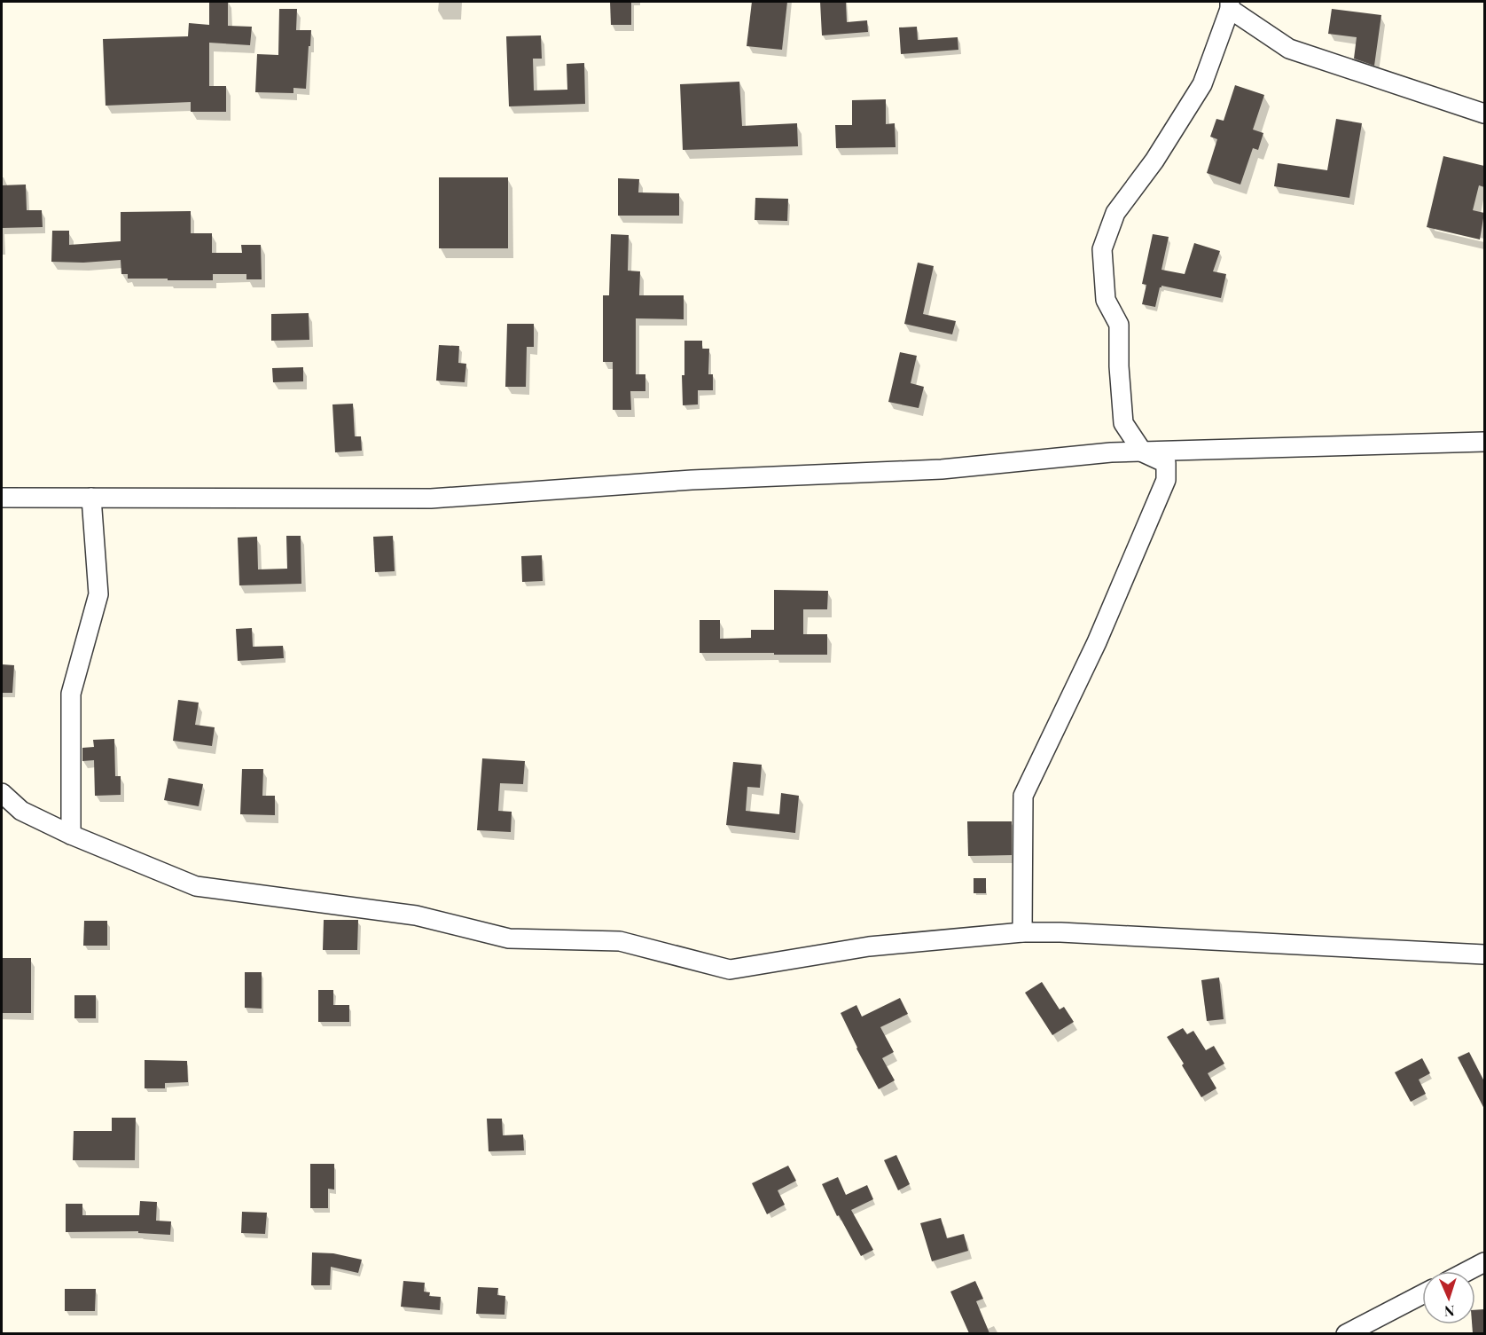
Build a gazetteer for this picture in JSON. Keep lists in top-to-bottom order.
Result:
{
  "north": "bottom"
}
